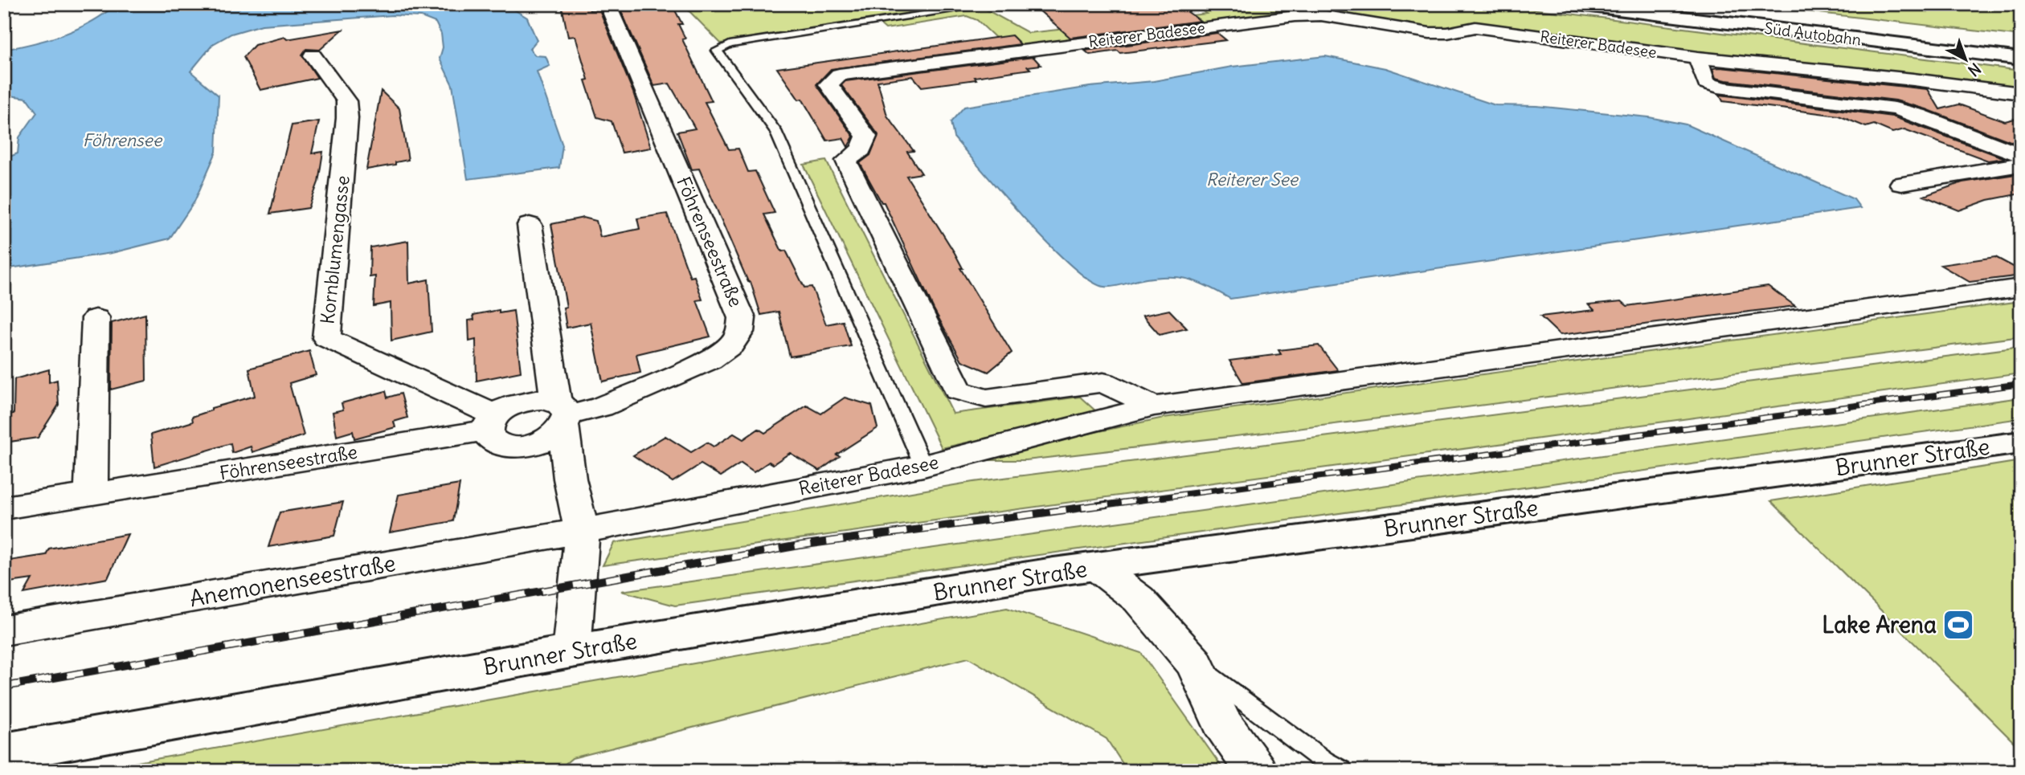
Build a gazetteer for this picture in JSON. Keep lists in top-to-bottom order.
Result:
{
  "streets": {
    "main road": ["Süd Autobahn", "Brunner Straße"],
    "street": [
      "Reiterer Badesee",
      "Föhrenseestraße",
      "Kornblumengasse",
      "Anemonenseestraße"
    ]
  },
  "crossings": [
    ["Reiterer Badesee", "Anemonenseestraße"],
    ["Föhrenseestraße", "Kornblumengasse"]
  ],
  "water": ["Föhrensee", "Reiterer See"],
  "places": {
    "sports": ["Lake Arena"]
  },
  "north": "bottom right"
}
